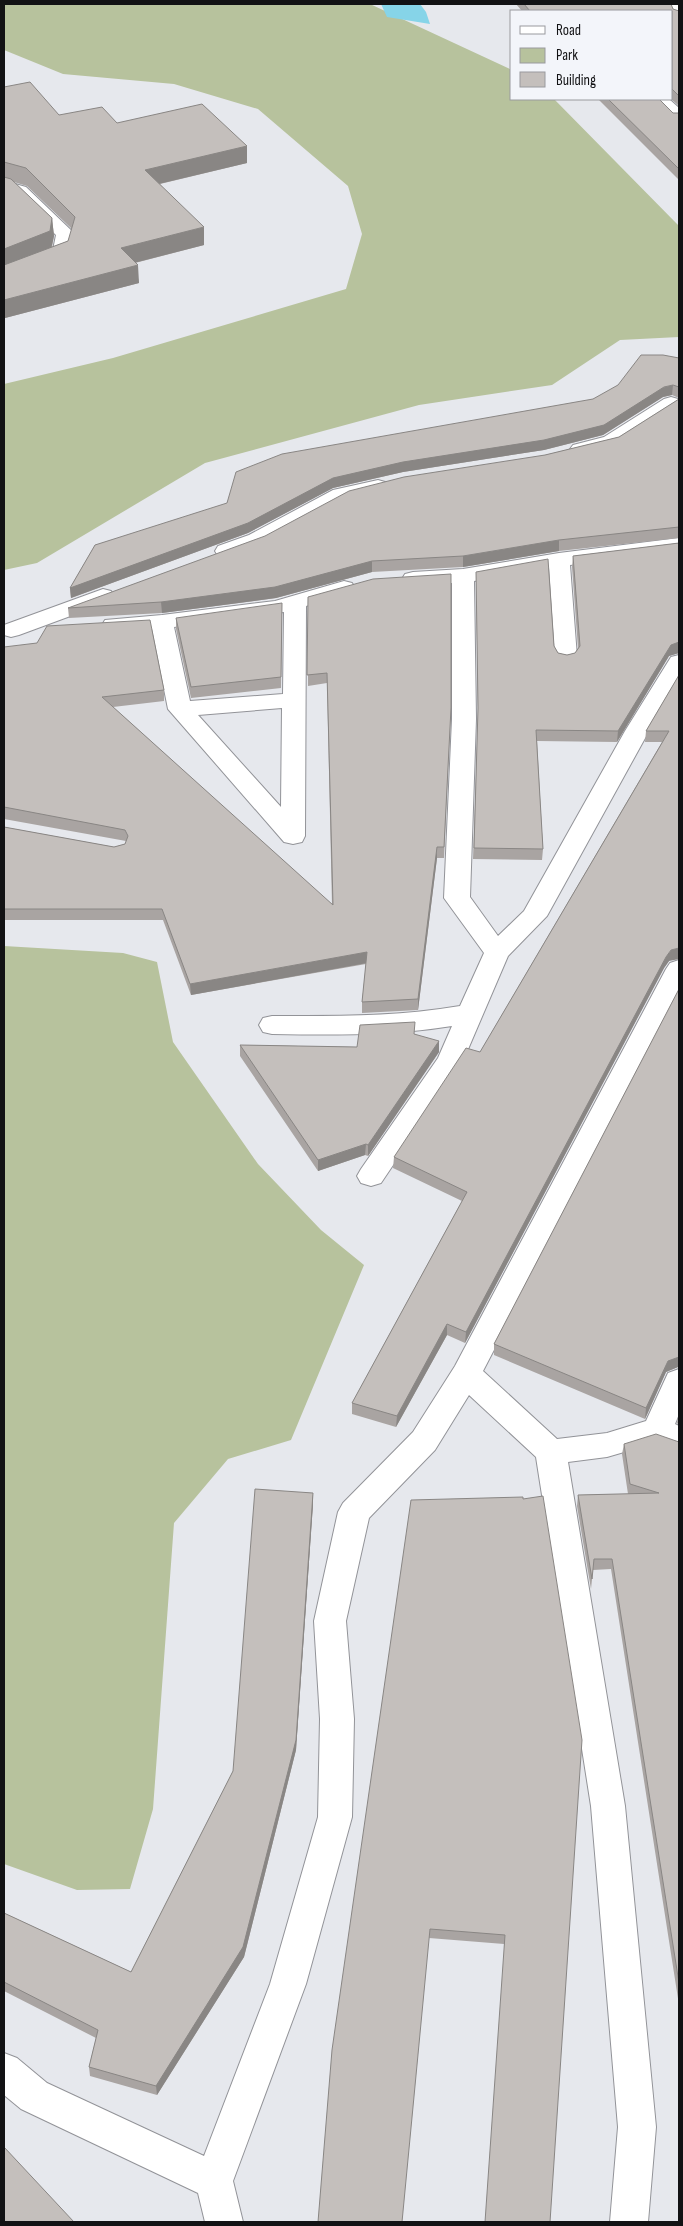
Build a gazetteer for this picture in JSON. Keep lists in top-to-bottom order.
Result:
{
  "legend": ["Road", "Park", "Building"]
}
